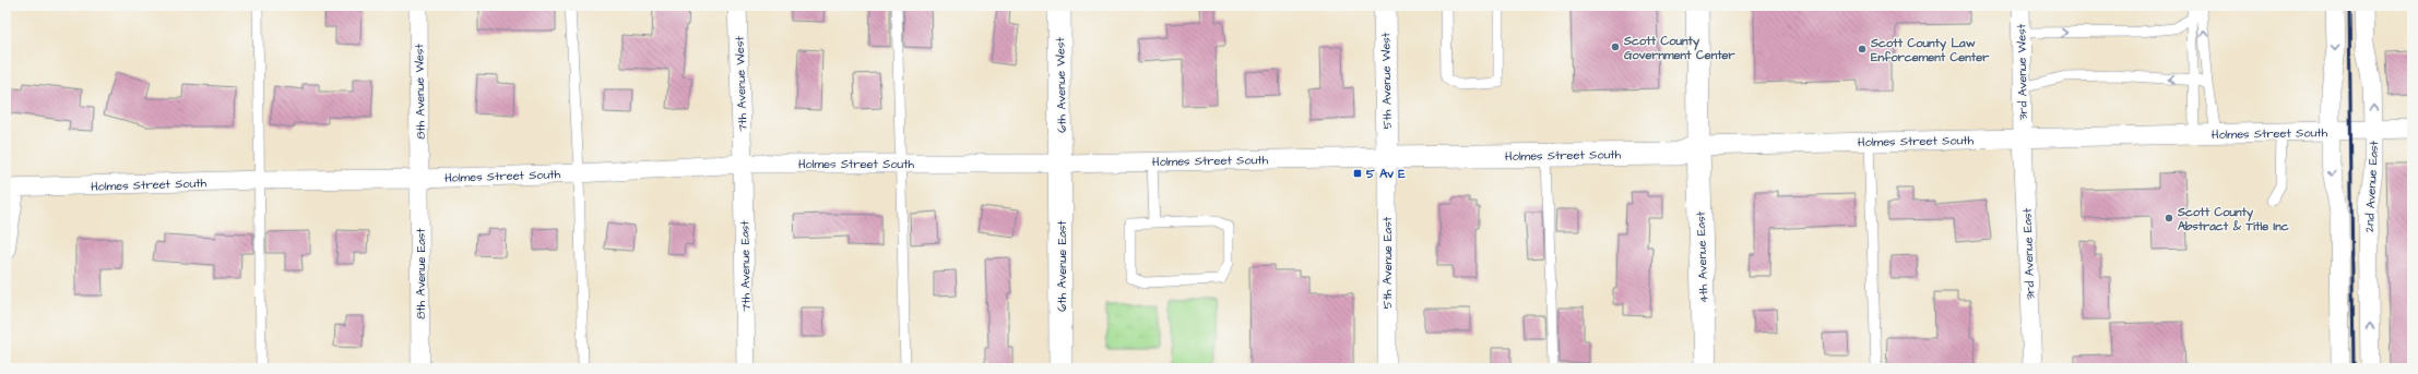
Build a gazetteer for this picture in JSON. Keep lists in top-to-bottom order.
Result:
{
  "streets": {
    "street": [
      "3rd Avenue West",
      "5th Avenue West",
      "7th Avenue West",
      "6th Avenue West",
      "8th Avenue West",
      "Holmes Street South",
      "2nd Avenue East",
      "3rd Avenue East",
      "4th Avenue East",
      "5th Avenue East",
      "7th Avenue East",
      "6th Avenue East",
      "8th Avenue East"
    ]
  },
  "crossings": [
    ["3rd Avenue West", "Holmes Street South"],
    ["3rd Avenue West", "3rd Avenue East"],
    ["5th Avenue West", "Holmes Street South"],
    ["5th Avenue West", "5th Avenue East"],
    ["7th Avenue West", "Holmes Street South"],
    ["7th Avenue West", "7th Avenue East"],
    ["6th Avenue West", "Holmes Street South"],
    ["6th Avenue West", "6th Avenue East"],
    ["8th Avenue West", "Holmes Street South"],
    ["8th Avenue West", "8th Avenue East"],
    ["Holmes Street South", "2nd Avenue East"],
    ["Holmes Street South", "3rd Avenue East"],
    ["Holmes Street South", "4th Avenue East"],
    ["Holmes Street South", "5th Avenue East"],
    ["Holmes Street South", "7th Avenue East"],
    ["Holmes Street South", "6th Avenue East"],
    ["Holmes Street South", "8th Avenue East"]
  ],
  "places": {
    "other": ["Scott County Government Center", "Scott County Law Enforcement Center", "Scott County Abstract & Title Inc"],
    "transit": ["5 Av E"]
  }
}
